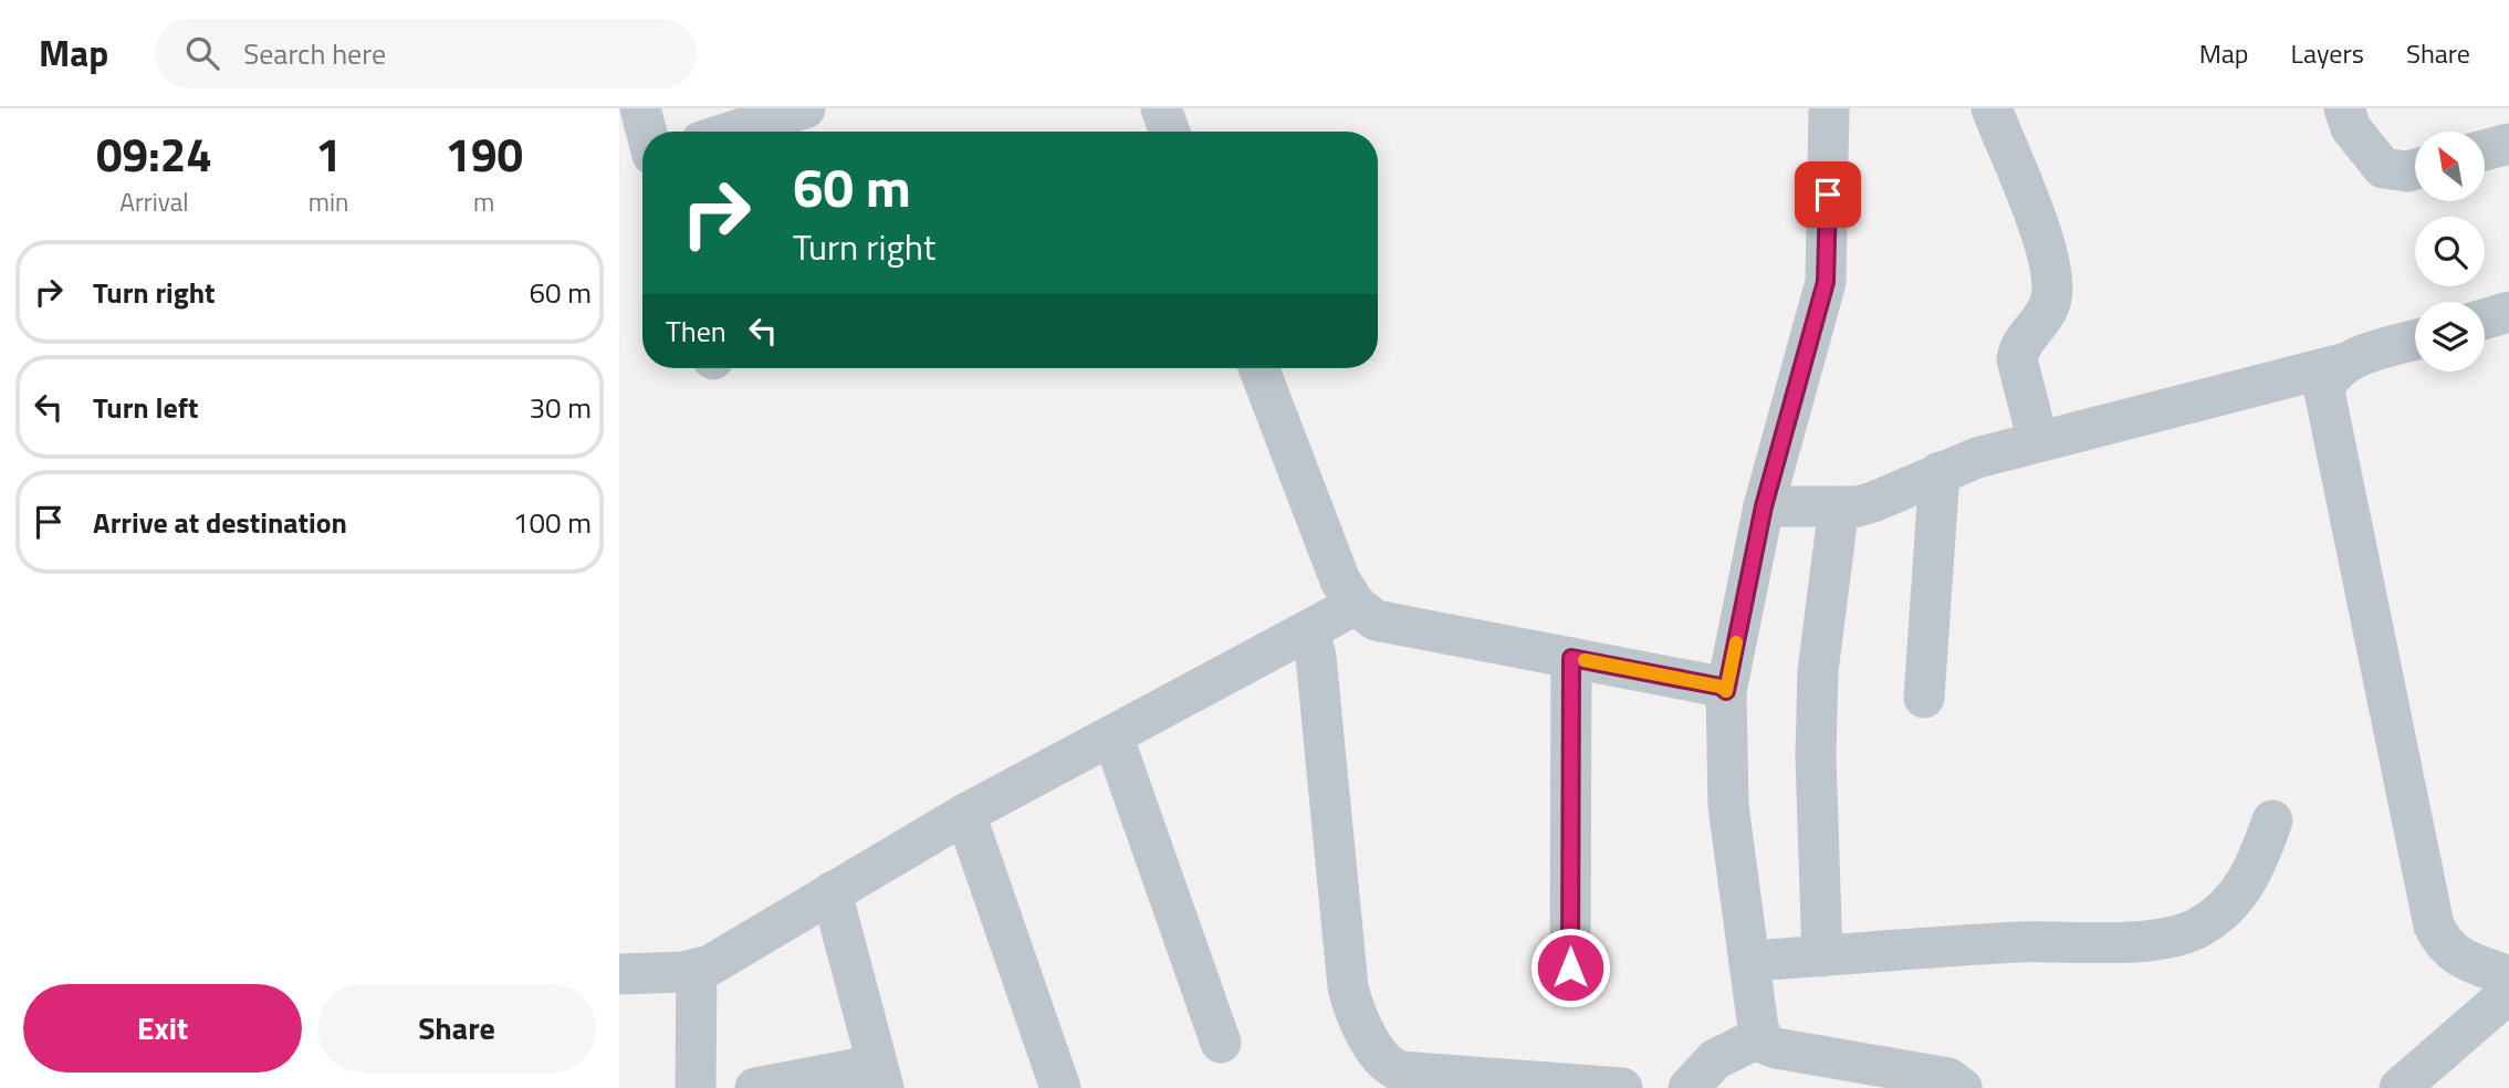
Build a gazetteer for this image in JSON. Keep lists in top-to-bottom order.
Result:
{
  "north": "top left",
  "page": {
    "header": "Map",
    "search": "Search here",
    "nav": ["Map", "Layers", "Share"],
    "eta": [
      "09:24",
      "Arrival",
      "1",
      "min",
      "190",
      "m"
    ],
    "turn": ["60 m", "Turn right"],
    "list": [
      {
        "name": "Turn right",
        "value": "60 m"
      },
      {
        "name": "Turn left",
        "value": "30 m"
      },
      {
        "name": "Arrive at destination",
        "value": "100 m"
      }
    ],
    "then": "Then",
    "buttons": ["Exit", "Share"]
  }
}
